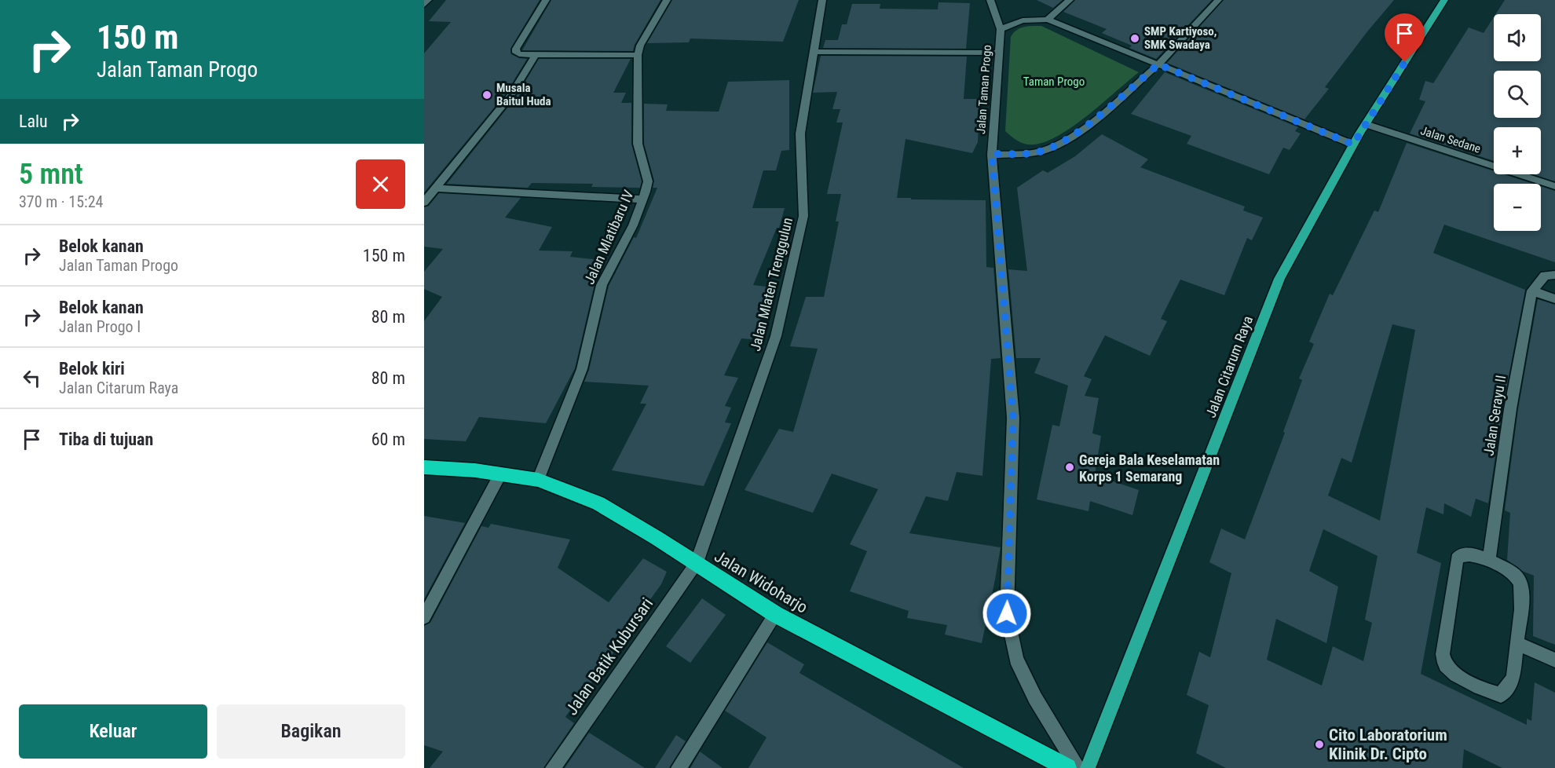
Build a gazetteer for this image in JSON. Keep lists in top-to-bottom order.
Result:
{
  "streets": {
    "highway": ["Jalan Widoharjo"],
    "main road": ["Jalan Citarum Raya"],
    "street": [
      "Jalan Taman Progo",
      "Jalan Sedane",
      "Jalan Mlatibaru IV",
      "Jalan Mlaten Trenggulun",
      "Jalan Serayu II",
      "Jalan Batik Kubursari"
    ]
  },
  "crossings": [
    ["Jalan Sedane", "Jalan Citarum Raya"],
    ["Jalan Mlatibaru IV", "Jalan Widoharjo"],
    ["Jalan Mlaten Trenggulun", "Jalan Widoharjo"],
    ["Jalan Mlaten Trenggulun", "Jalan Batik Kubursari"],
    ["Jalan Widoharjo", "Jalan Batik Kubursari"]
  ],
  "parks": ["Taman Progo"],
  "places": [
    "SMP Kartiyoso, SMK Swadaya",
    "Musala Baitul Huda",
    "Gereja Bala Keselamatan Korps 1 Semarang",
    "Cito Laboratorium Klinik Dr. Cipto"
  ],
  "page": {
    "turn": ["150 m", "Jalan Taman Progo"],
    "map_buttons": ["+", "−"],
    "then": "Lalu",
    "heading": ["5 mnt", "370 m · 15:24"],
    "list": [
      {
        "name": "Belok kanan",
        "note": "Jalan Taman Progo",
        "value": "150 m"
      },
      {
        "name": "Belok kanan",
        "note": "Jalan Progo I",
        "value": "80 m"
      },
      {
        "name": "Belok kiri",
        "note": "Jalan Citarum Raya",
        "value": "80 m"
      },
      {
        "name": "Tiba di tujuan",
        "value": "60 m"
      }
    ],
    "buttons": ["Keluar", "Bagikan"]
  }
}
